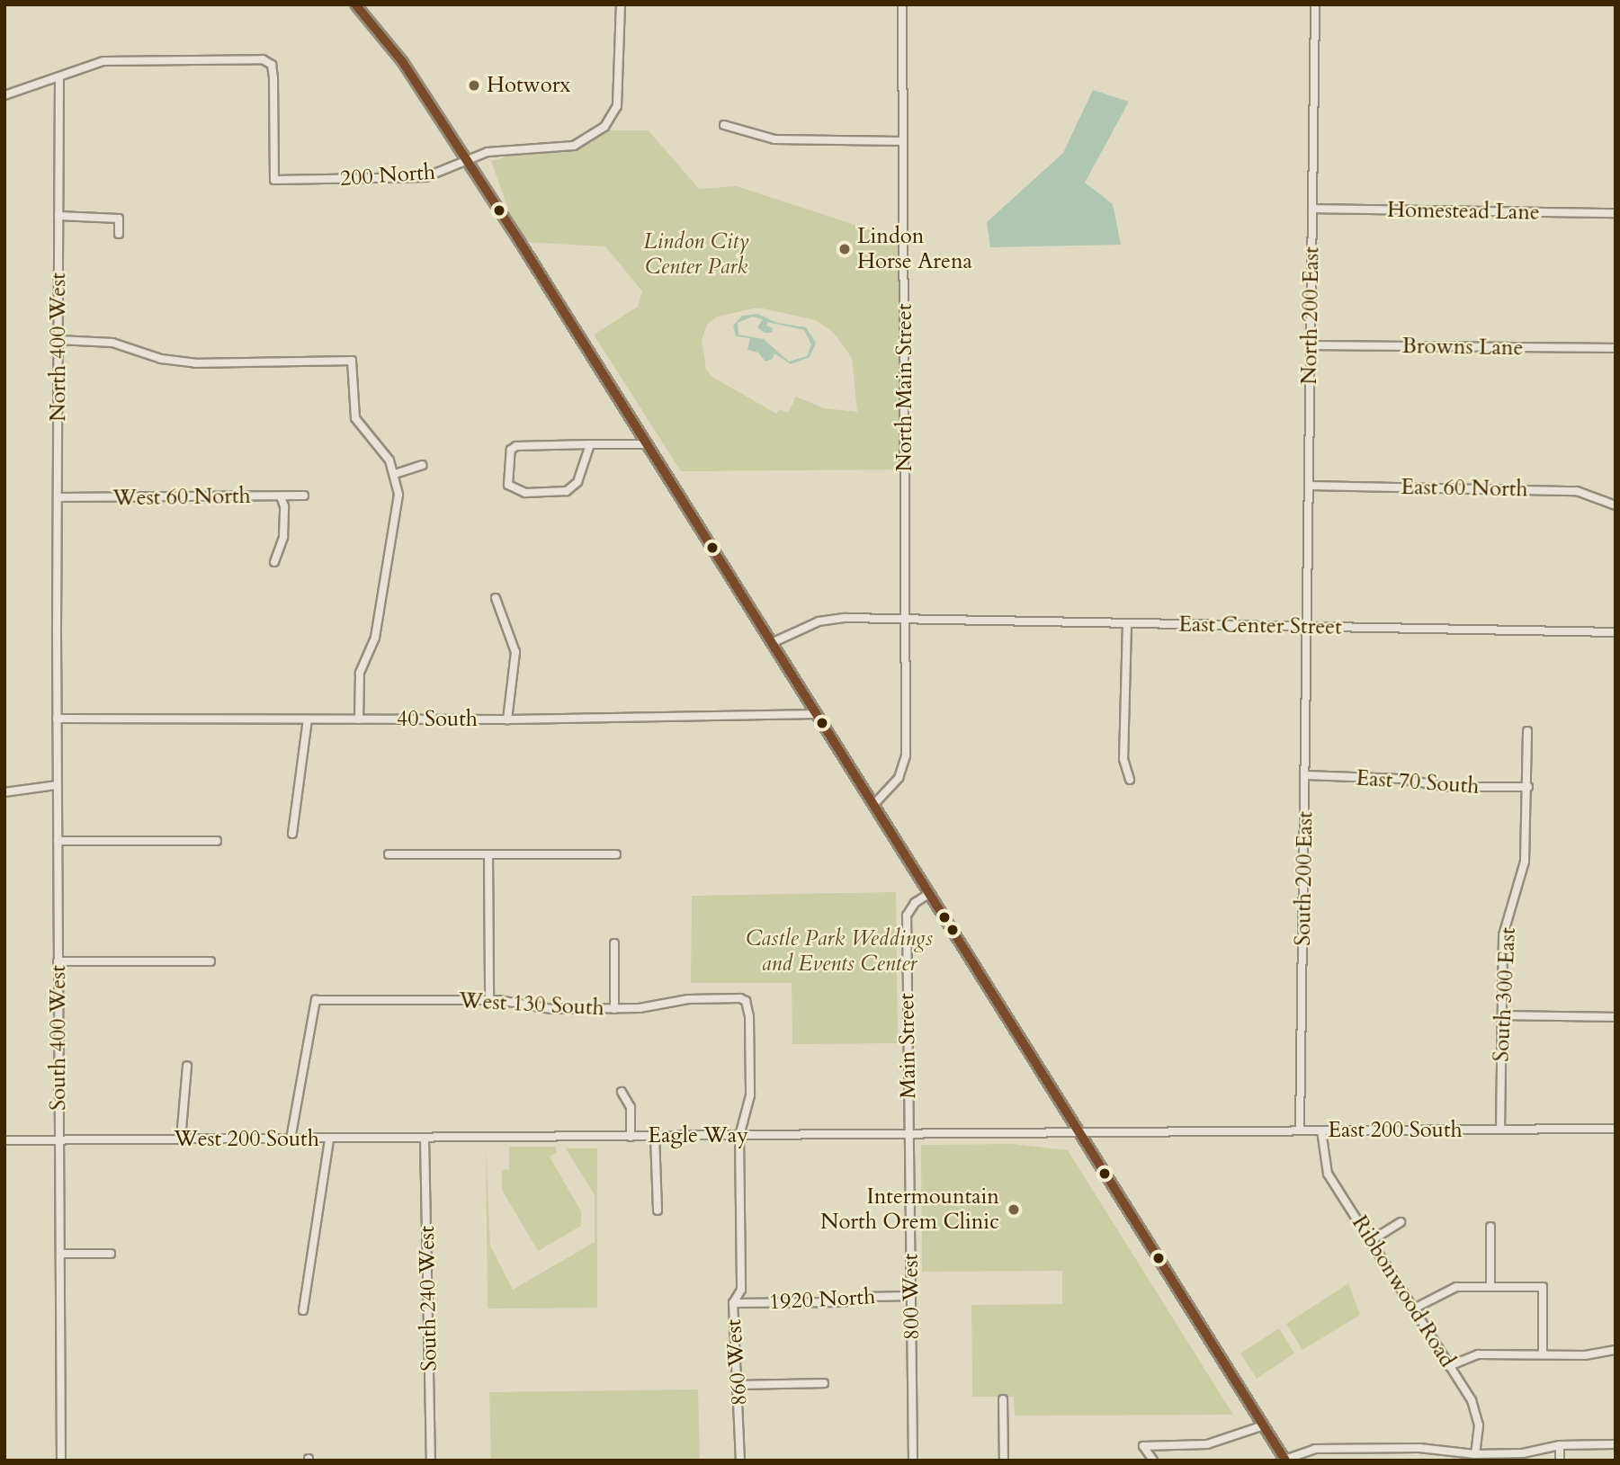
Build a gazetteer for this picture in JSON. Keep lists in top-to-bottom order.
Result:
{
  "streets": {
    "street": [
      "200 North",
      "Homestead Lane",
      "North 200 East",
      "North 400 West",
      "Browns Lane",
      "North Main Street",
      "East 60 North",
      "West 60 North",
      "East Center Street",
      "40 South",
      "East 70 South",
      "South 200 East",
      "South 300 East",
      "West 130 South",
      "South 400 West",
      "Main Street",
      "East 200 South",
      "Eagle Way",
      "West 200 South",
      "Ribbonwood Road",
      "800 West",
      "South 240 West",
      "1920 North",
      "860 West"
    ]
  },
  "crossings": [
    ["200 North", "North 400 West"],
    ["Homestead Lane", "North 200 East"],
    ["North 200 East", "Browns Lane"],
    ["North 200 East", "East 60 North"],
    ["North 200 East", "East Center Street"],
    ["North 200 East", "South 200 East"],
    ["North 400 West", "West 60 North"],
    ["North 400 West", "South 400 West"],
    ["North Main Street", "East Center Street"],
    ["East Center Street", "South 200 East"],
    ["40 South", "South 400 West"],
    ["East 70 South", "South 200 East"],
    ["East 70 South", "South 300 East"],
    ["South 200 East", "East 200 South"],
    ["South 300 East", "East 200 South"],
    ["West 130 South", "West 200 South"],
    ["West 130 South", "860 West"],
    ["South 400 West", "West 200 South"],
    ["Main Street", "East 200 South"],
    ["Main Street", "Eagle Way"],
    ["Main Street", "800 West"],
    ["East 200 South", "Eagle Way"],
    ["East 200 South", "Ribbonwood Road"],
    ["East 200 South", "800 West"],
    ["Eagle Way", "West 200 South"],
    ["Eagle Way", "800 West"],
    ["Eagle Way", "860 West"],
    ["West 200 South", "South 240 West"],
    ["800 West", "1920 North"],
    ["1920 North", "860 West"]
  ],
  "parks": ["Lindon City Center Park", "Castle Park Weddings and Events Center"],
  "places": ["Hotworx", "Lindon Horse Arena", "Intermountain North Orem Clinic"]
}
